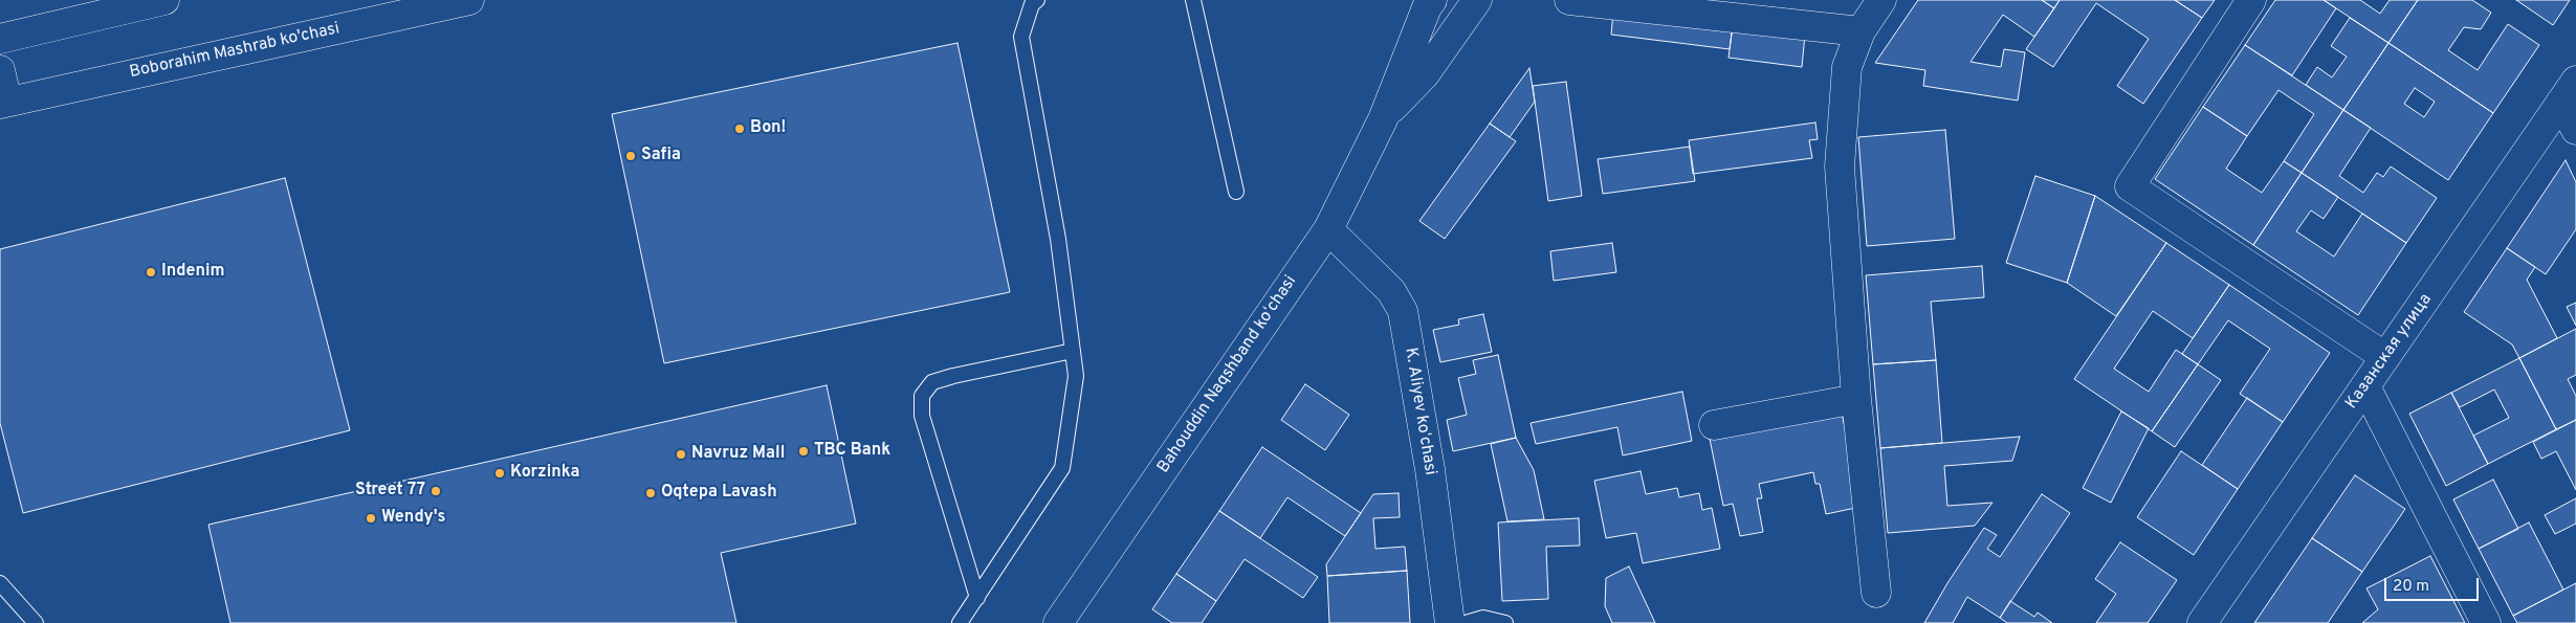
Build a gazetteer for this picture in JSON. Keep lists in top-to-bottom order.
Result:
{
  "streets": {
    "street": [
      "Boborahim Mashrab ko'chasi",
      "Казанская улица",
      "Bahouddin Naqshband koʻchasi",
      "K. Aliyev koʻchasi"
    ]
  },
  "crossings": [
    ["Bahouddin Naqshband koʻchasi", "K. Aliyev koʻchasi"]
  ],
  "places": [
    "Bon!",
    "Safia",
    "Indenim",
    "TBC Bank",
    "Navruz Mall",
    "Korzinka",
    "Street 77",
    "Oqtepa Lavash",
    "Wendy's"
  ],
  "scale_bar": "20 m"
}
